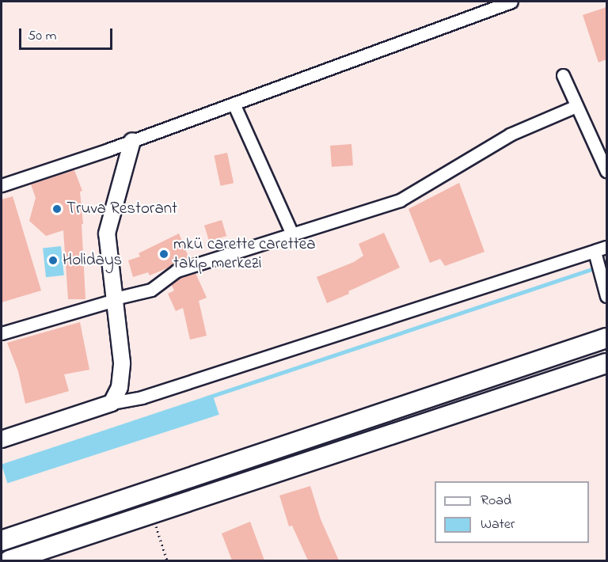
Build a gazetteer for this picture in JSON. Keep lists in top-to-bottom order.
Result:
{
  "places": ["Truva Restorant", "mkü carette carettea takip merkezi", "Holidays"],
  "legend": ["Road", "Water"],
  "scale_bar": "50 m"
}
